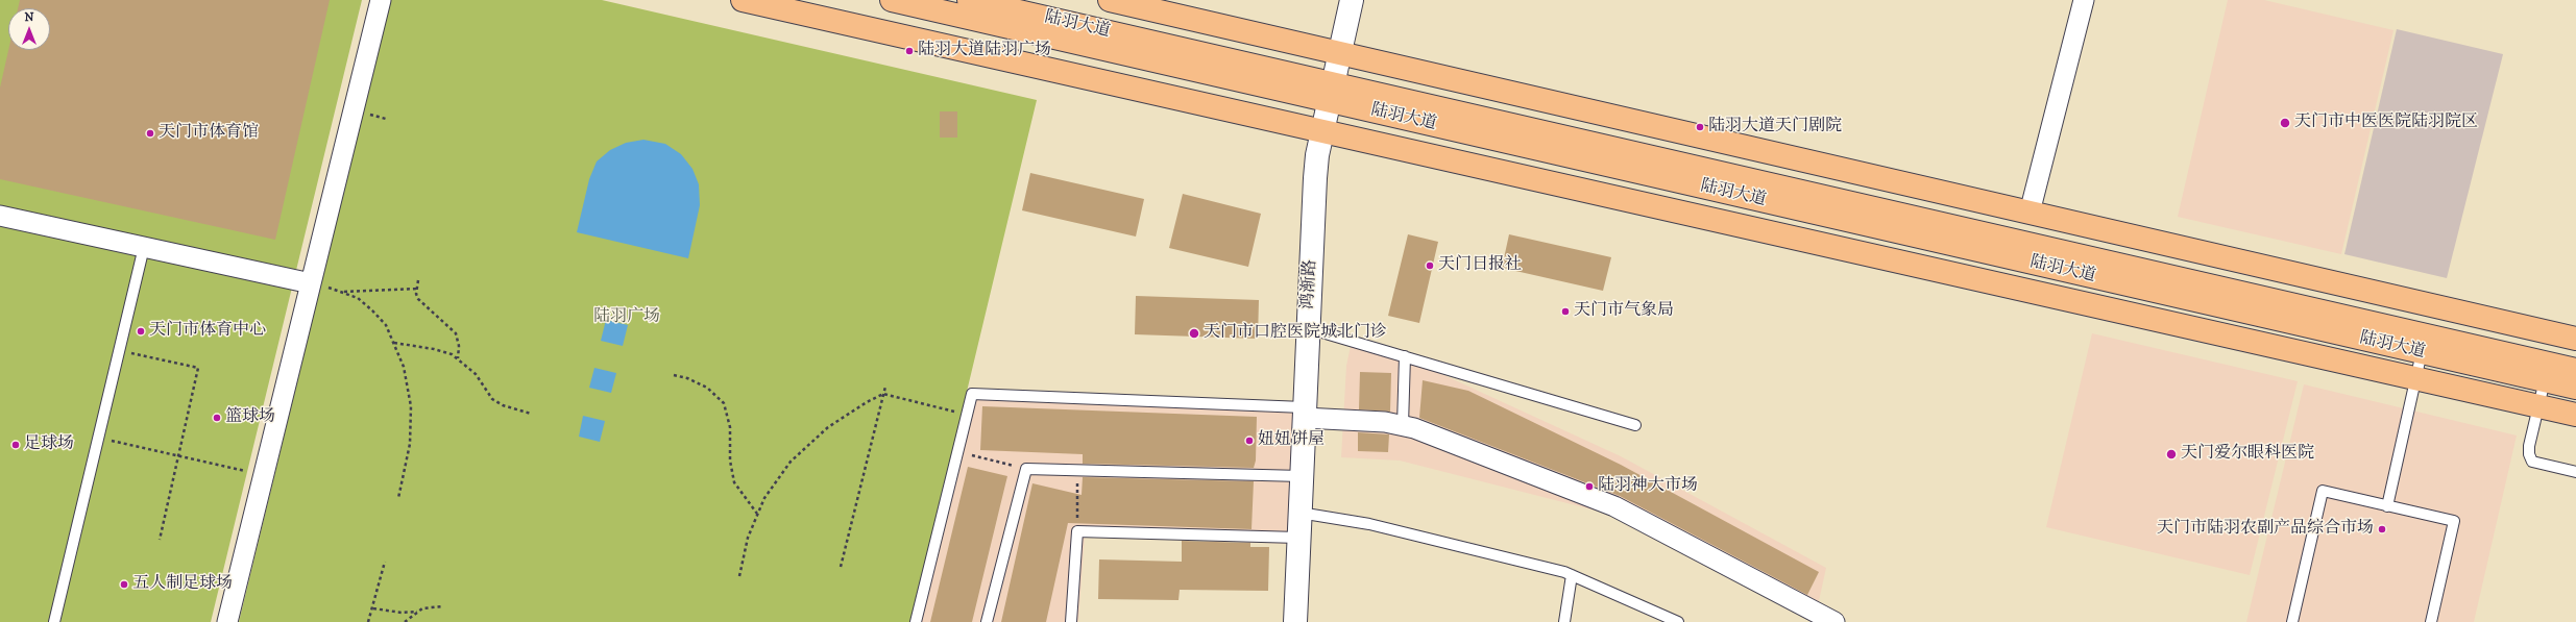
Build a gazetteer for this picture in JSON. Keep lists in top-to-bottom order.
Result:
{
  "streets": {
    "main road": ["陆羽大道"],
    "street": ["鸿渐路"]
  },
  "crossings": [
    ["陆羽大道", "鸿渐路"]
  ],
  "parks": ["陆羽广场"],
  "places": [
    "陆羽大道陆羽广场",
    "天门市中医医院陆羽院区",
    "陆羽大道天门剧院",
    "天门市体育馆",
    "天门日报社",
    "天门市气象局",
    "天门市体育中心",
    "天门市口腔医院城北门诊",
    "篮球场",
    "妞妞饼屋",
    "足球场",
    "天门爱尔眼科医院",
    "陆羽神大市场",
    "天门市陆羽农副产品综合市场",
    "五人制足球场"
  ],
  "north": "top"
}
